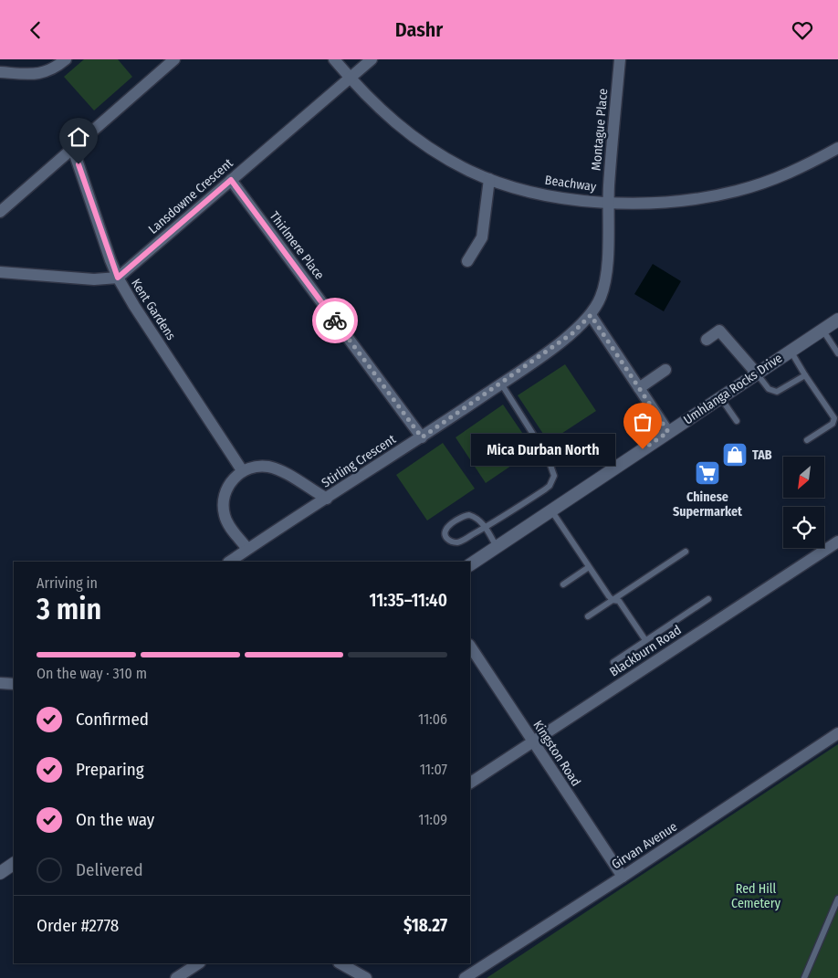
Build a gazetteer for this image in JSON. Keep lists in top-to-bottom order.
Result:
{
  "streets": {
    "main road": ["Umhlanga Rocks Drive"],
    "street": [
      "Montague Place",
      "Beachway",
      "Lansdowne Crescent",
      "Thirlmere Place",
      "Kent Gardens",
      "Stirling Crescent",
      "Blackburn Road",
      "Kingston Road",
      "Girvan Avenue"
    ]
  },
  "crossings": [
    ["Montague Place", "Beachway"],
    ["Montague Place", "Stirling Crescent"],
    ["Beachway", "Lansdowne Crescent"],
    ["Beachway", "Stirling Crescent"],
    ["Lansdowne Crescent", "Thirlmere Place"],
    ["Lansdowne Crescent", "Kent Gardens"],
    ["Thirlmere Place", "Stirling Crescent"],
    ["Blackburn Road", "Kingston Road"],
    ["Kingston Road", "Girvan Avenue"]
  ],
  "parks": ["Red Hill Cemetery"],
  "places": {
    "other": ["Mica Durban North"],
    "shop": ["TAB"],
    "supermarket": ["Chinese Supermarket"]
  },
  "north": "bottom left",
  "page": {
    "header": "Dashr",
    "bubble": "Mica Durban North",
    "heading": ["3 min", "Arriving in", "11:35–11:40"],
    "panel": ["Order #2778", "$18.27"],
    "bar": "On the way · 310 m",
    "list": [
      ["Confirmed", "11:06"],
      ["Preparing", "11:07"],
      ["On the way", "11:09"],
      "Delivered"
    ]
  }
}
